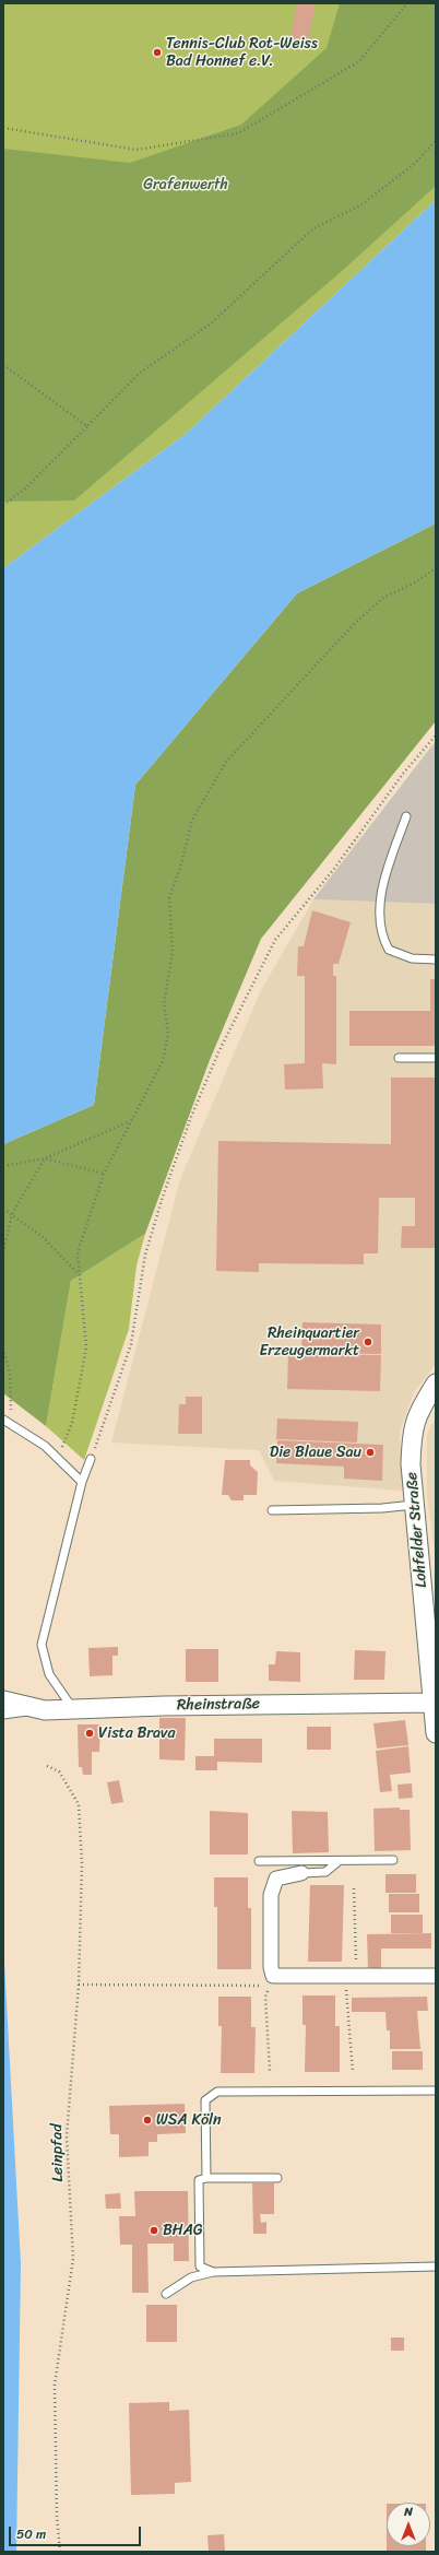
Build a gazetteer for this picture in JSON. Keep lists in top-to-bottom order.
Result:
{
  "streets": {
    "street": ["Lohfelder Straße", "Rheinstraße"],
    "path": ["Leinpfad"]
  },
  "crossings": [
    ["Lohfelder Straße", "Rheinstraße"]
  ],
  "parks": ["Grafenwerth"],
  "places": [
    "Tennis-Club Rot-Weiss Bad Honnef e.V.",
    "Rheinquartier Erzeugermarkt",
    "Die Blaue Sau",
    "Vista Brava",
    "WSA Köln",
    "BHAG"
  ],
  "scale_bar": "50 m",
  "north": "top"
}
